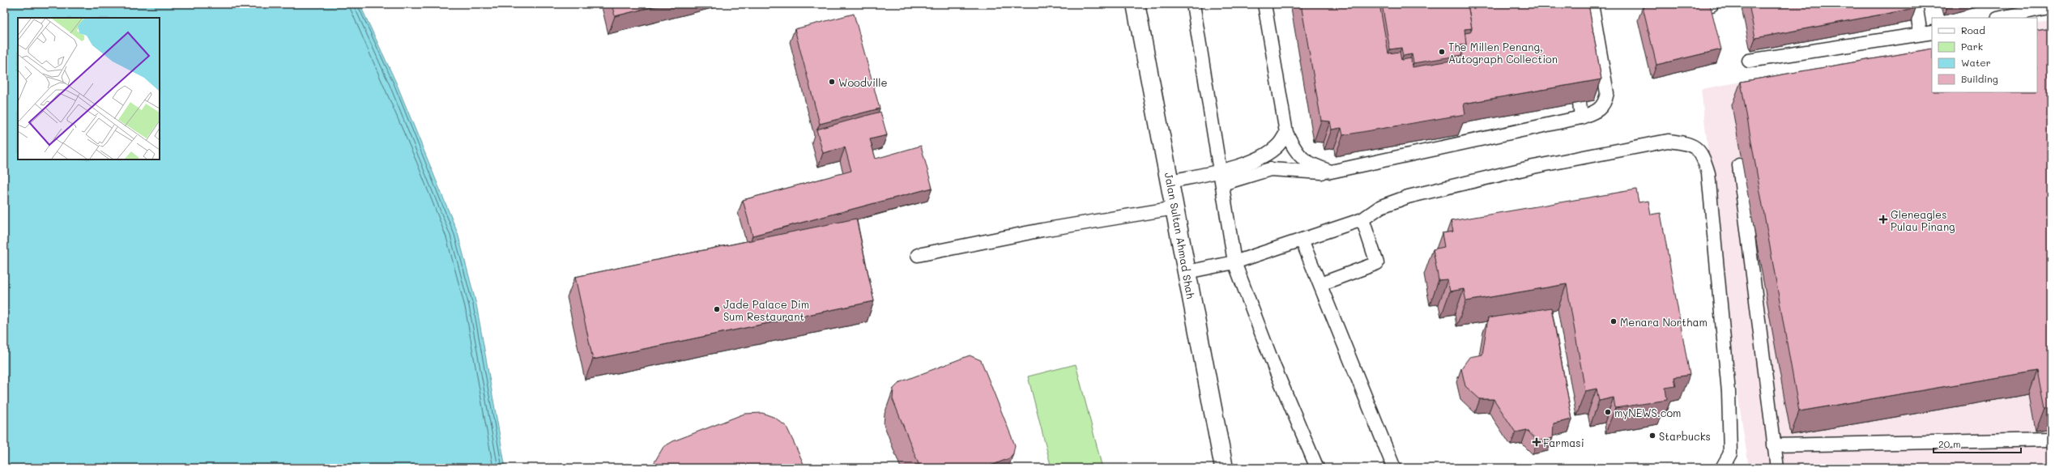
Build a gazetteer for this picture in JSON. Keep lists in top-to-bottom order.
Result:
{
  "streets": {
    "main road": ["Jalan Sultan Ahmad Shah"]
  },
  "places": {
    "other": [
      "The Millen Penang, Autograph Collection",
      "Woodville",
      "Jade Palace Dim Sum Restaurant",
      "Menara Northam",
      "myNEWS.com",
      "Starbucks"
    ],
    "health": ["Gleneagles Pulau Pinang", "Farmasi"]
  },
  "legend": [
    "Road",
    "Park",
    "Water",
    "Building"
  ],
  "scale_bar": "20 m"
}
